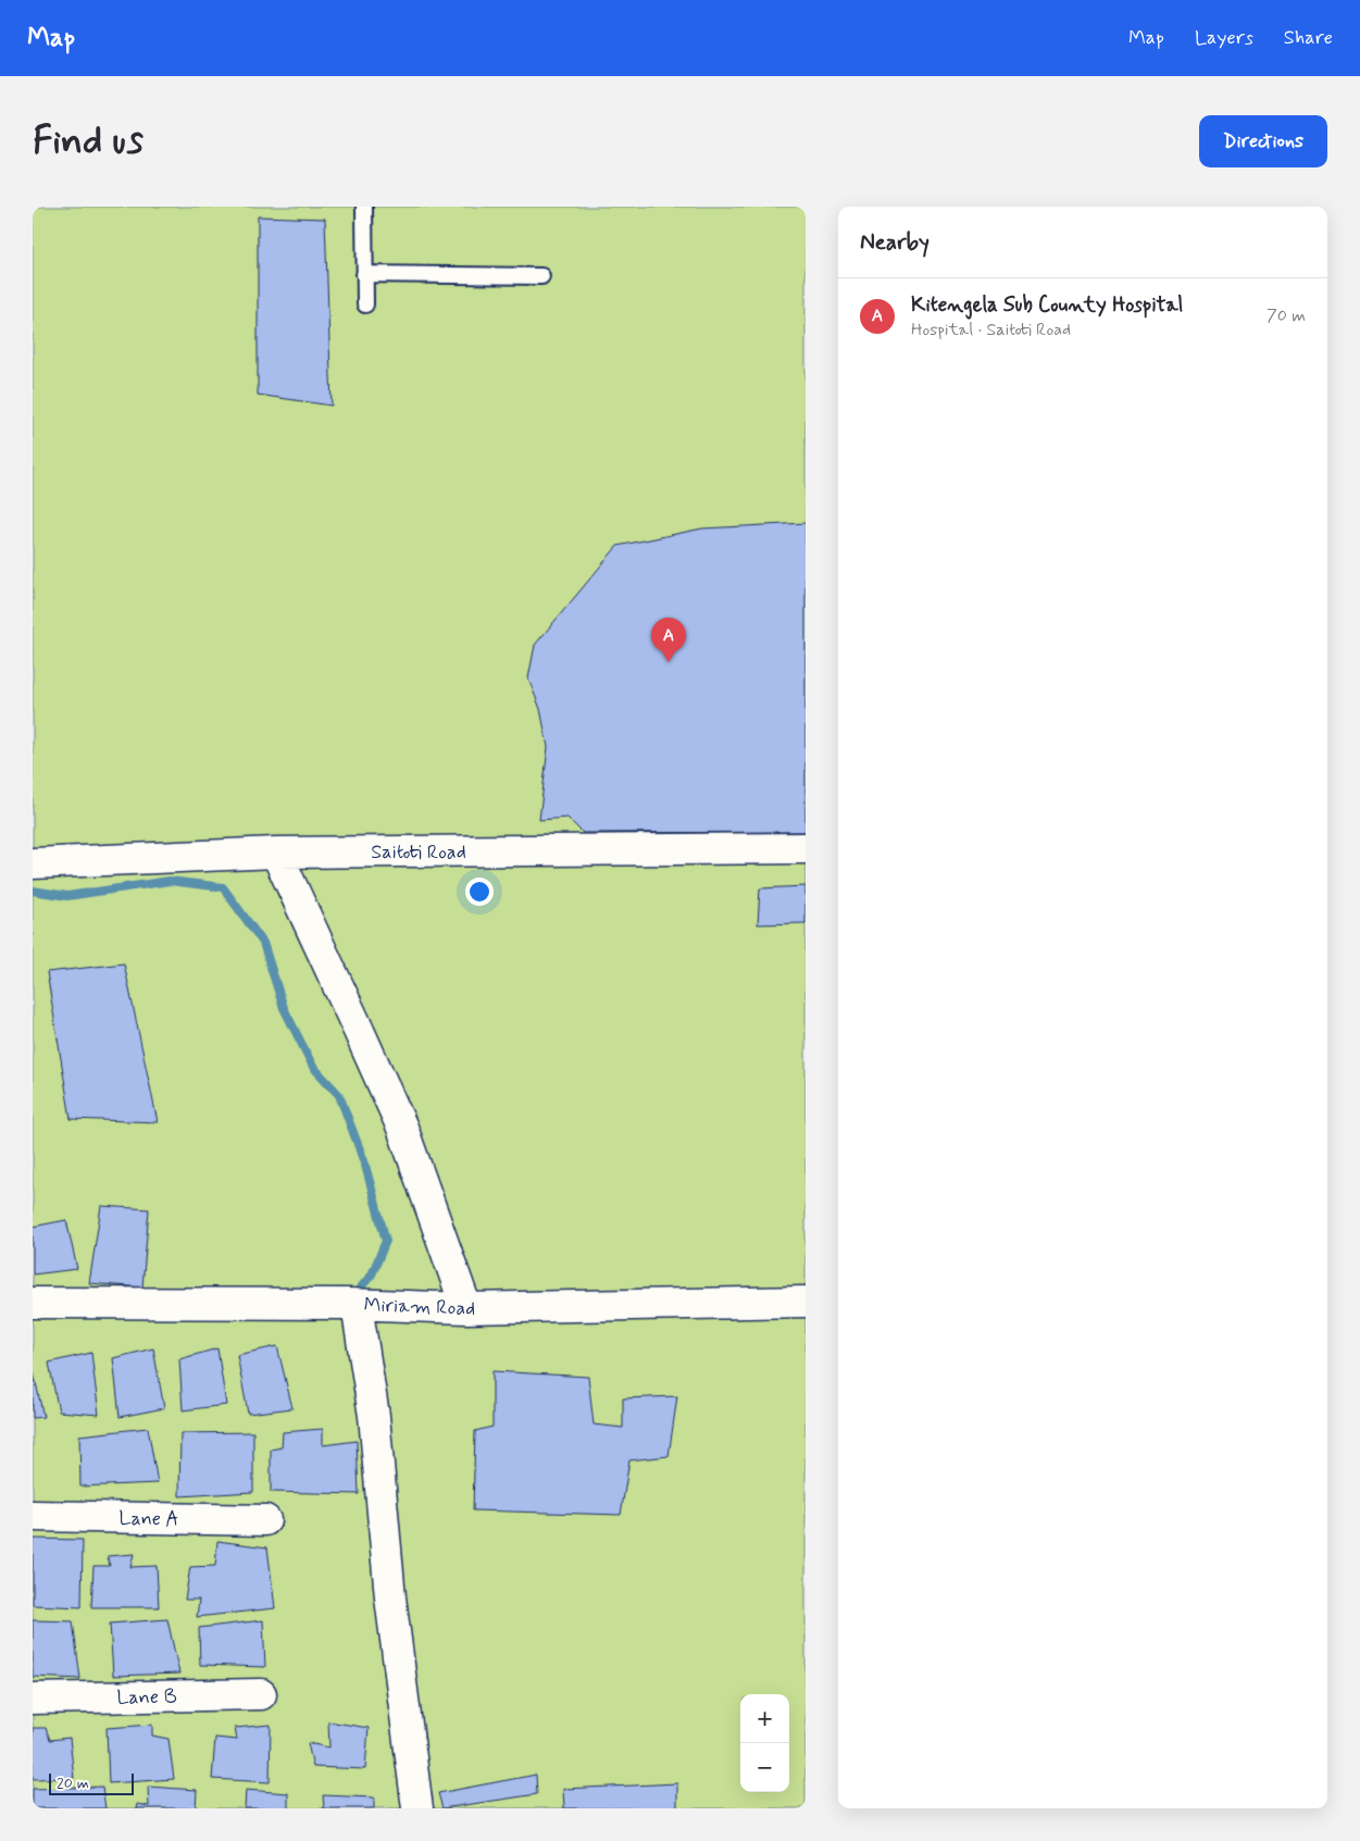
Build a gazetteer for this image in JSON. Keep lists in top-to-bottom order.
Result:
{
  "streets": {
    "street": [
      "Saitoti Road",
      "Miriam Road",
      "Lane A",
      "Lane B"
    ]
  },
  "scale_bar": "20 m",
  "page": {
    "header": "Map",
    "nav": ["Map", "Layers", "Share"],
    "buttons": "Directions",
    "title": "Find us",
    "heading": "Nearby",
    "list": [
      {
        "mark": "A",
        "name": "Kitengela Sub County Hospital",
        "note": "Hospital · Saitoti Road",
        "value": "70 m"
      }
    ],
    "pins": "A",
    "map_buttons": ["+", "−"],
    "scale": "20 m"
  }
}
